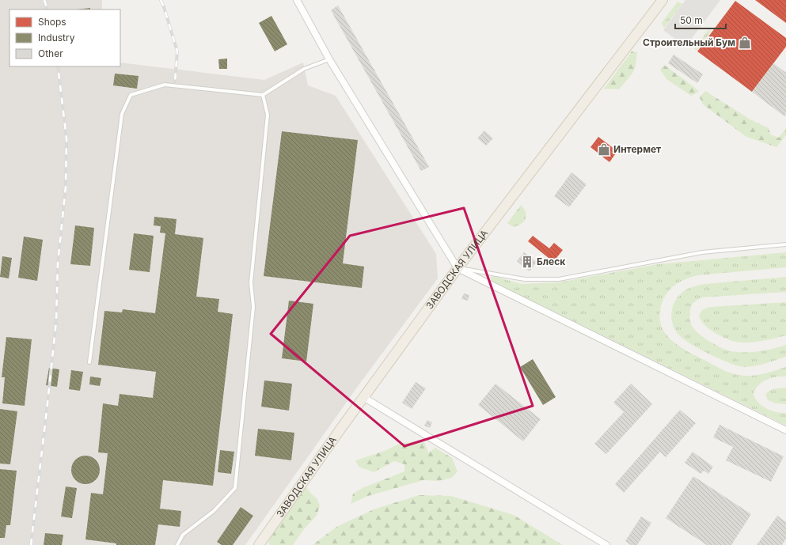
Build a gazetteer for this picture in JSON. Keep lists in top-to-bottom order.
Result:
{
  "streets": {
    "main road": ["ЗАВОДСКАЯ УЛИЦА"]
  },
  "places": {
    "shop": ["Строительный Бум", "Интермет"],
    "building": ["Блеск"]
  },
  "legend": ["Shops", "Industry", "Other"],
  "scale_bar": "50 m"
}
